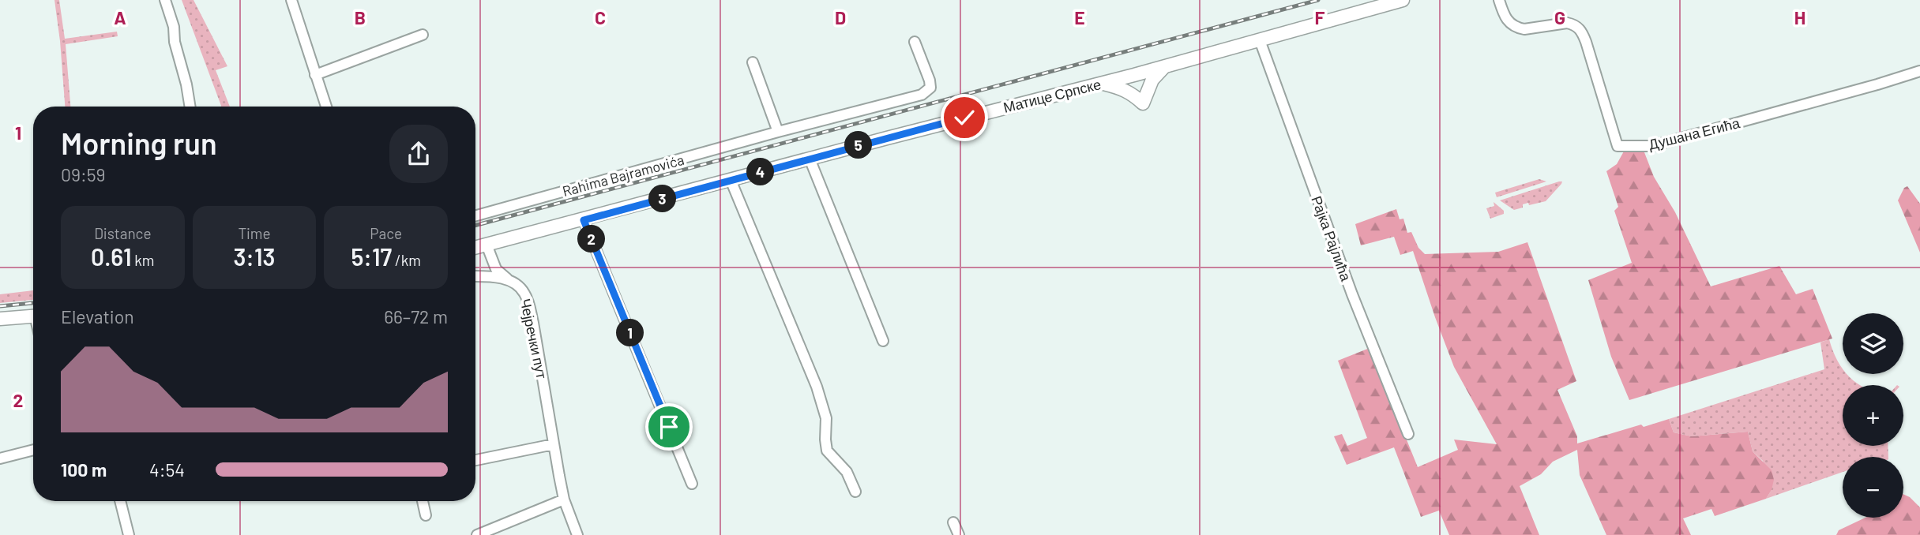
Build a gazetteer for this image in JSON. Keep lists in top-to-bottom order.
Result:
{
  "streets": {
    "main road": ["Матице Српске"],
    "street": [
      "Душана Егића",
      "Rahima Bajramovića",
      "Рајка Рајлића",
      "Чејречки пут"
    ]
  },
  "crossings": [
    ["Матице Српске", "Рајка Рајлића"],
    ["Матице Српске", "Чејречки пут"]
  ],
  "page": {
    "heading": ["Morning run", "09:59"],
    "pins": [
      "5",
      "4",
      "3",
      "2",
      "1"
    ],
    "stats": [
      ["Distance", "0.61 km"],
      ["Time", "3:13"],
      ["Pace", "5:17 /km"]
    ],
    "chart": ["Elevation", "66–72 m"],
    "map_buttons": ["+", "−"],
    "list": [
      {
        "name": "100 m",
        "note": "4:54"
      }
    ]
  },
  "grid": {
    "columns": [
      "A",
      "B",
      "C",
      "D",
      "E",
      "F",
      "G",
      "H"
    ],
    "rows": ["1", "2"]
  }
}
